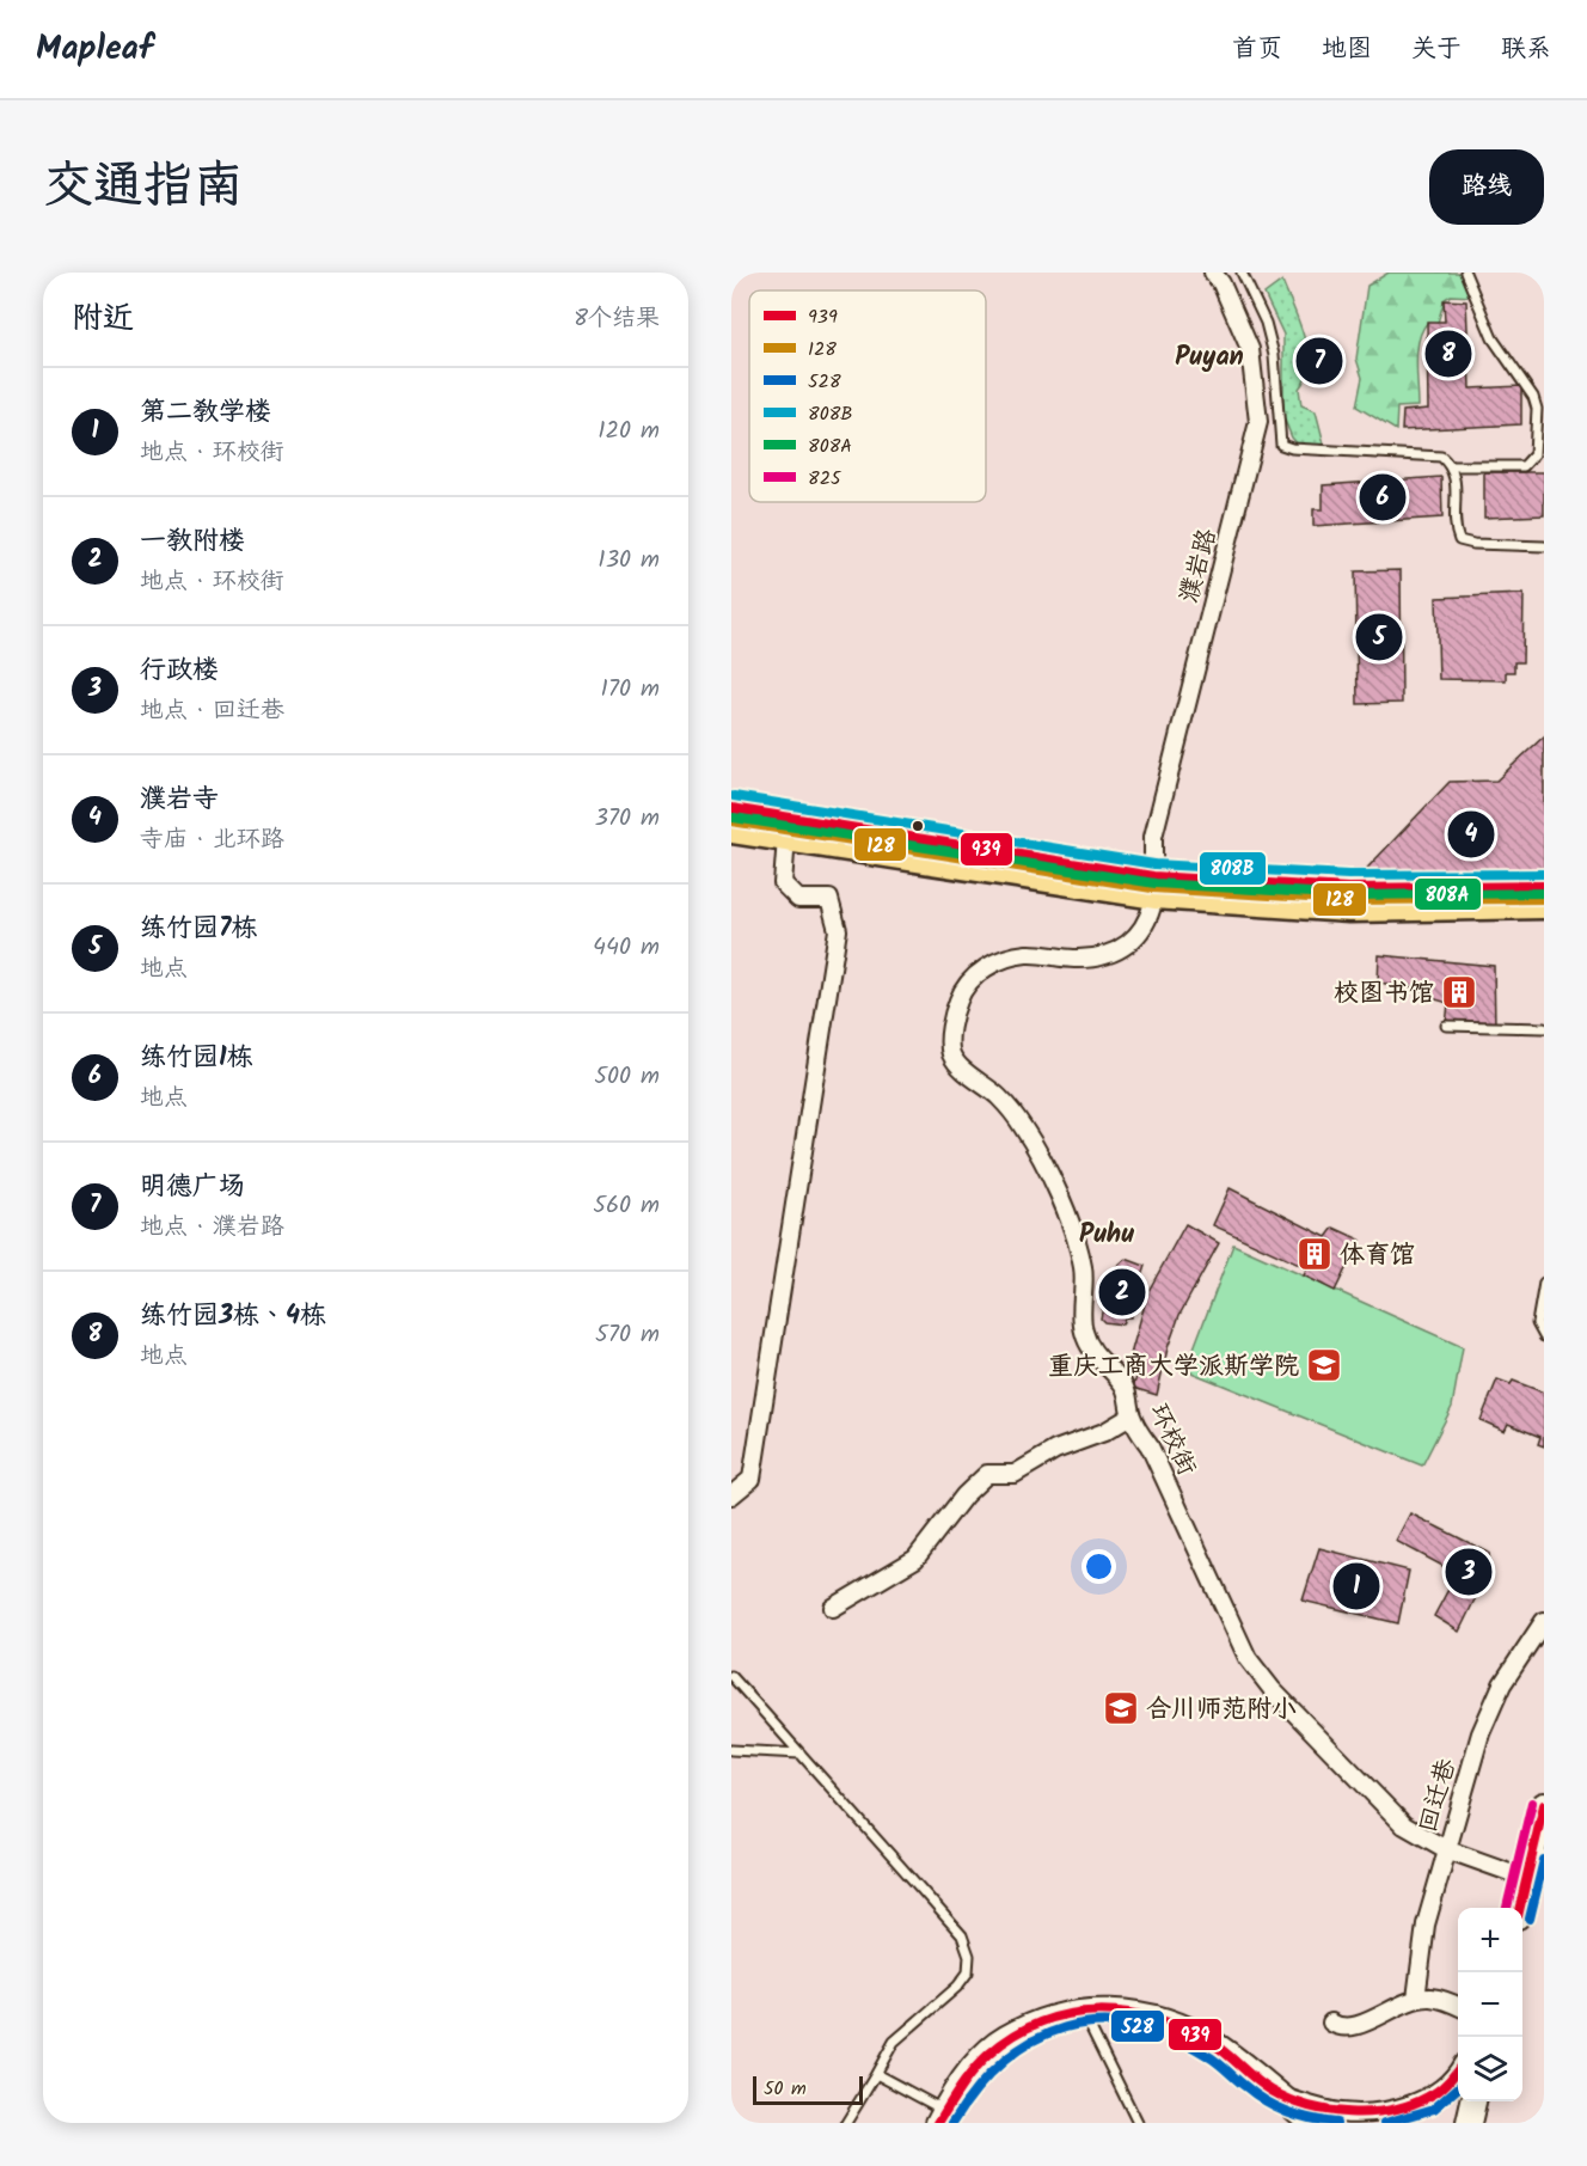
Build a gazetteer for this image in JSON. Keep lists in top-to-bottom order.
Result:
{
  "streets": {
    "street": ["濮岩路", "环校街", "回迁巷"]
  },
  "crossings": [
    ["濮岩路", "环校街"],
    ["环校街", "回迁巷"]
  ],
  "districts": ["Puyan", "Puhu"],
  "places": {
    "building": ["校图书馆", "体育馆"],
    "school or university": ["重庆工商大学派斯学院", "合川师范附小"]
  },
  "lines": [
    "transit line 808B",
    "transit line 939",
    "transit line 808A",
    "transit line 128",
    "transit line 825",
    "transit line 528"
  ],
  "legend": [
    "939",
    "128",
    "528",
    "808B",
    "808A",
    "825"
  ],
  "scale_bar": "50 m",
  "page": {
    "header": "Mapleaf",
    "nav": [
      "首页",
      "地图",
      "关于",
      "联系"
    ],
    "title": "交通指南",
    "buttons": "路线",
    "heading": ["附近", "8个结果"],
    "pins": [
      "8",
      "7",
      "6",
      "5",
      "4",
      "2",
      "3",
      "1"
    ],
    "list": [
      {
        "mark": "1",
        "name": "第二教学楼",
        "note": "地点 · 环校街",
        "value": "120 m"
      },
      {
        "mark": "2",
        "name": "一教附楼",
        "note": "地点 · 环校街",
        "value": "130 m"
      },
      {
        "mark": "3",
        "name": "行政楼",
        "note": "地点 · 回迁巷",
        "value": "170 m"
      },
      {
        "mark": "4",
        "name": "濮岩寺",
        "note": "寺庙 · 北环路",
        "value": "370 m"
      },
      {
        "mark": "5",
        "name": "练竹园7栋",
        "note": "地点",
        "value": "440 m"
      },
      {
        "mark": "6",
        "name": "练竹园1栋",
        "note": "地点",
        "value": "500 m"
      },
      {
        "mark": "7",
        "name": "明德广场",
        "note": "地点 · 濮岩路",
        "value": "560 m"
      },
      {
        "mark": "8",
        "name": "练竹园3栋、4栋",
        "note": "地点",
        "value": "570 m"
      }
    ],
    "map_buttons": ["+", "−"],
    "scale": "50 m"
  }
}
